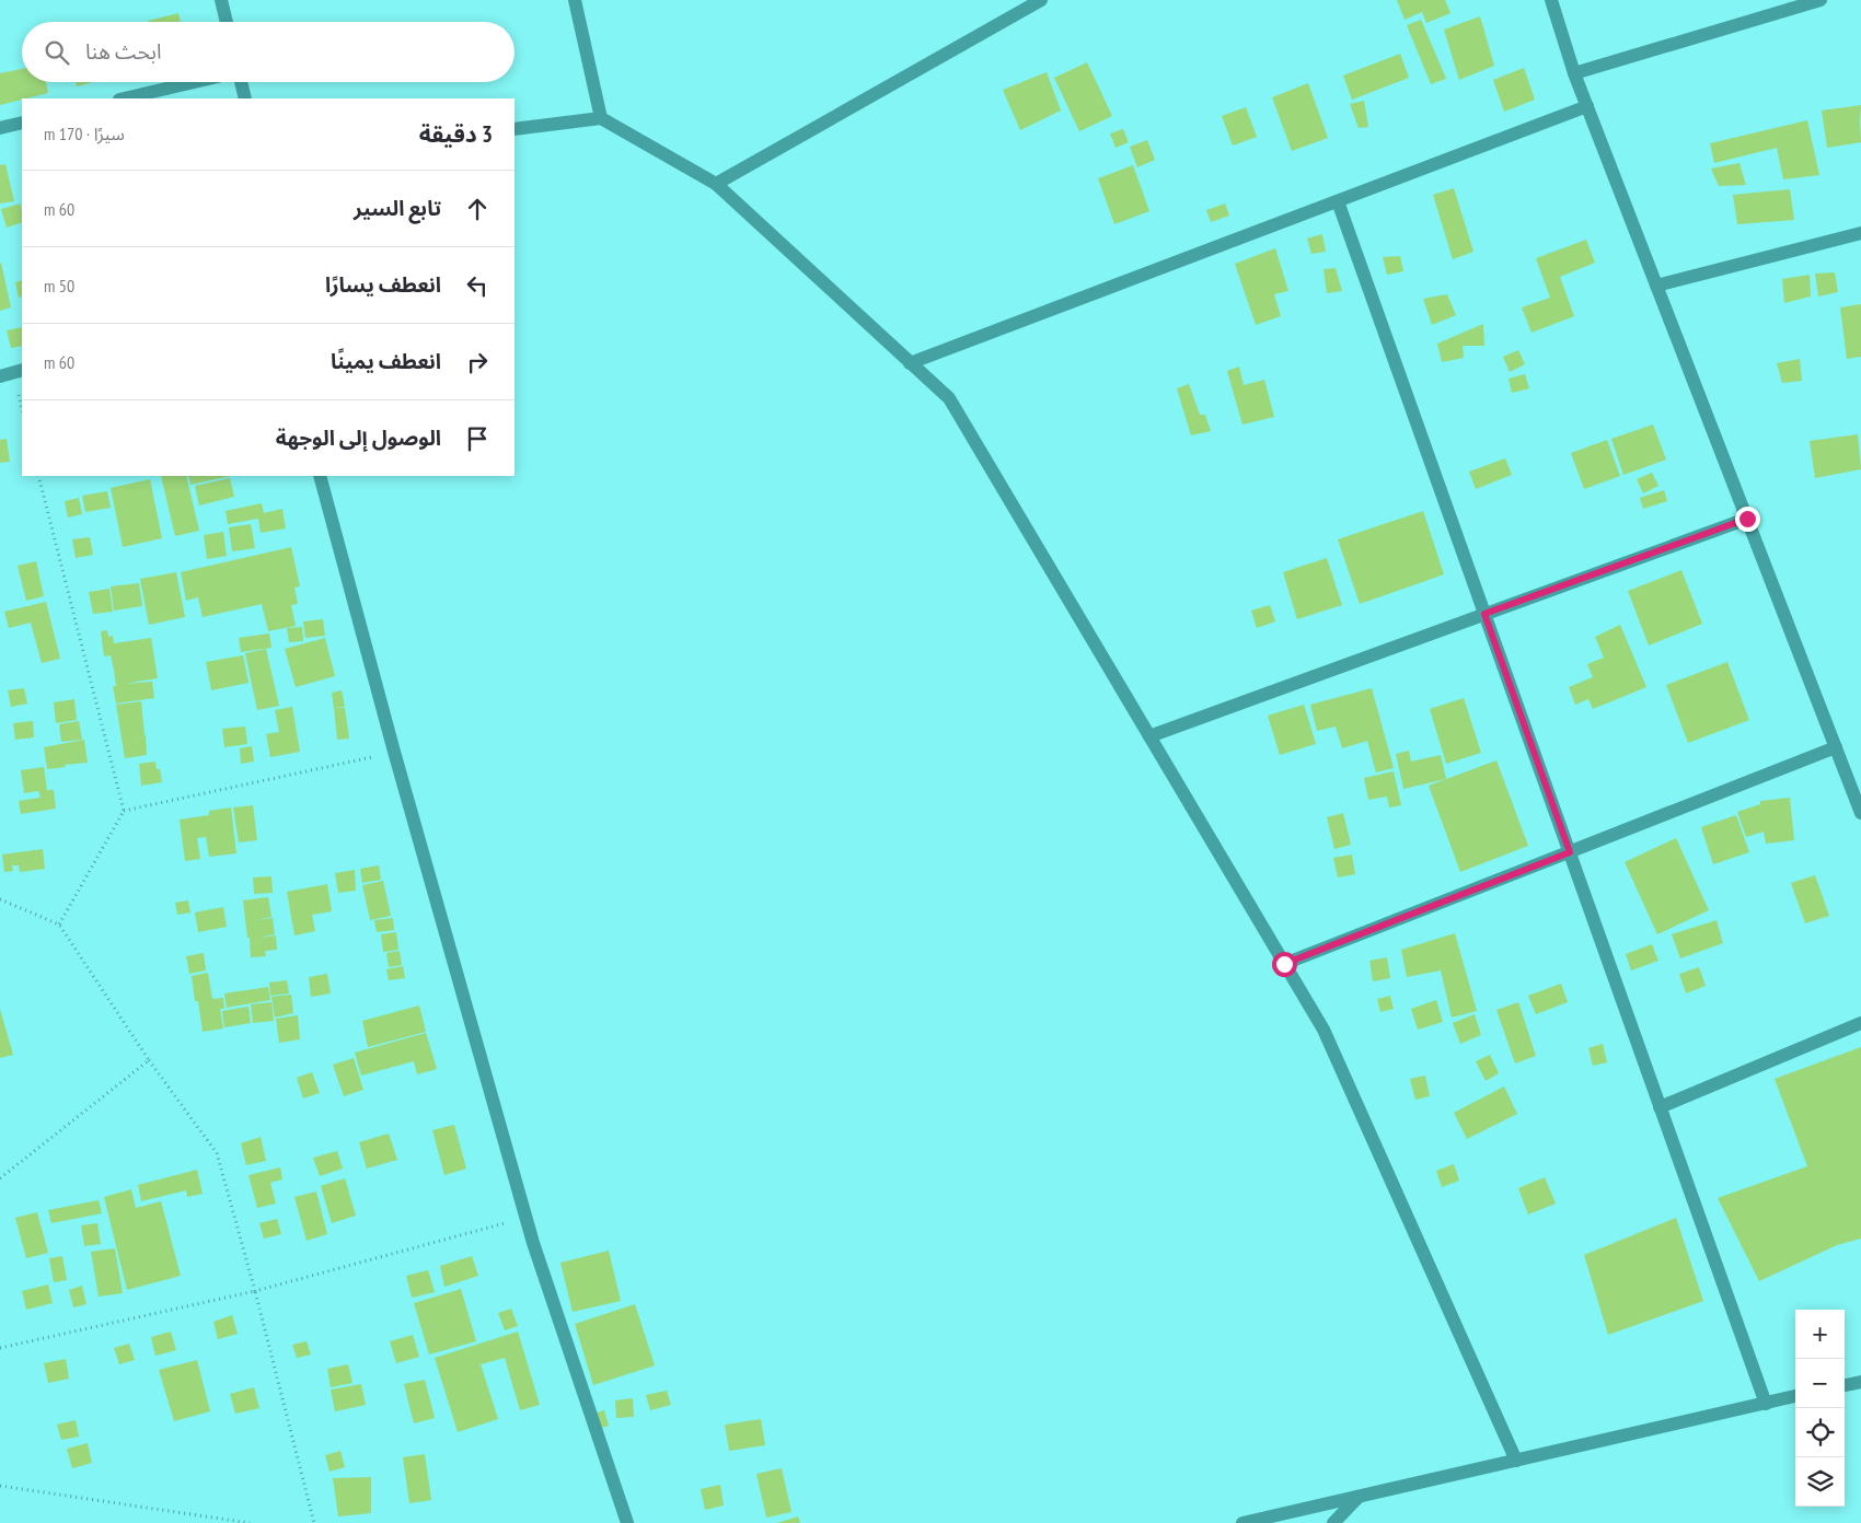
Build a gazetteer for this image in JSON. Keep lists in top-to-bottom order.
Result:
{
  "page": {
    "search": "ابحث هنا",
    "heading": ["3 دقيقة", "سيرًا · 170 m"],
    "list": [
      ["تابع السير", "60 m"],
      ["انعطف يسارًا", "50 m"],
      ["انعطف يمينًا", "60 m"],
      "الوصول إلى الوجهة"
    ],
    "map_buttons": ["+", "−"]
  }
}
